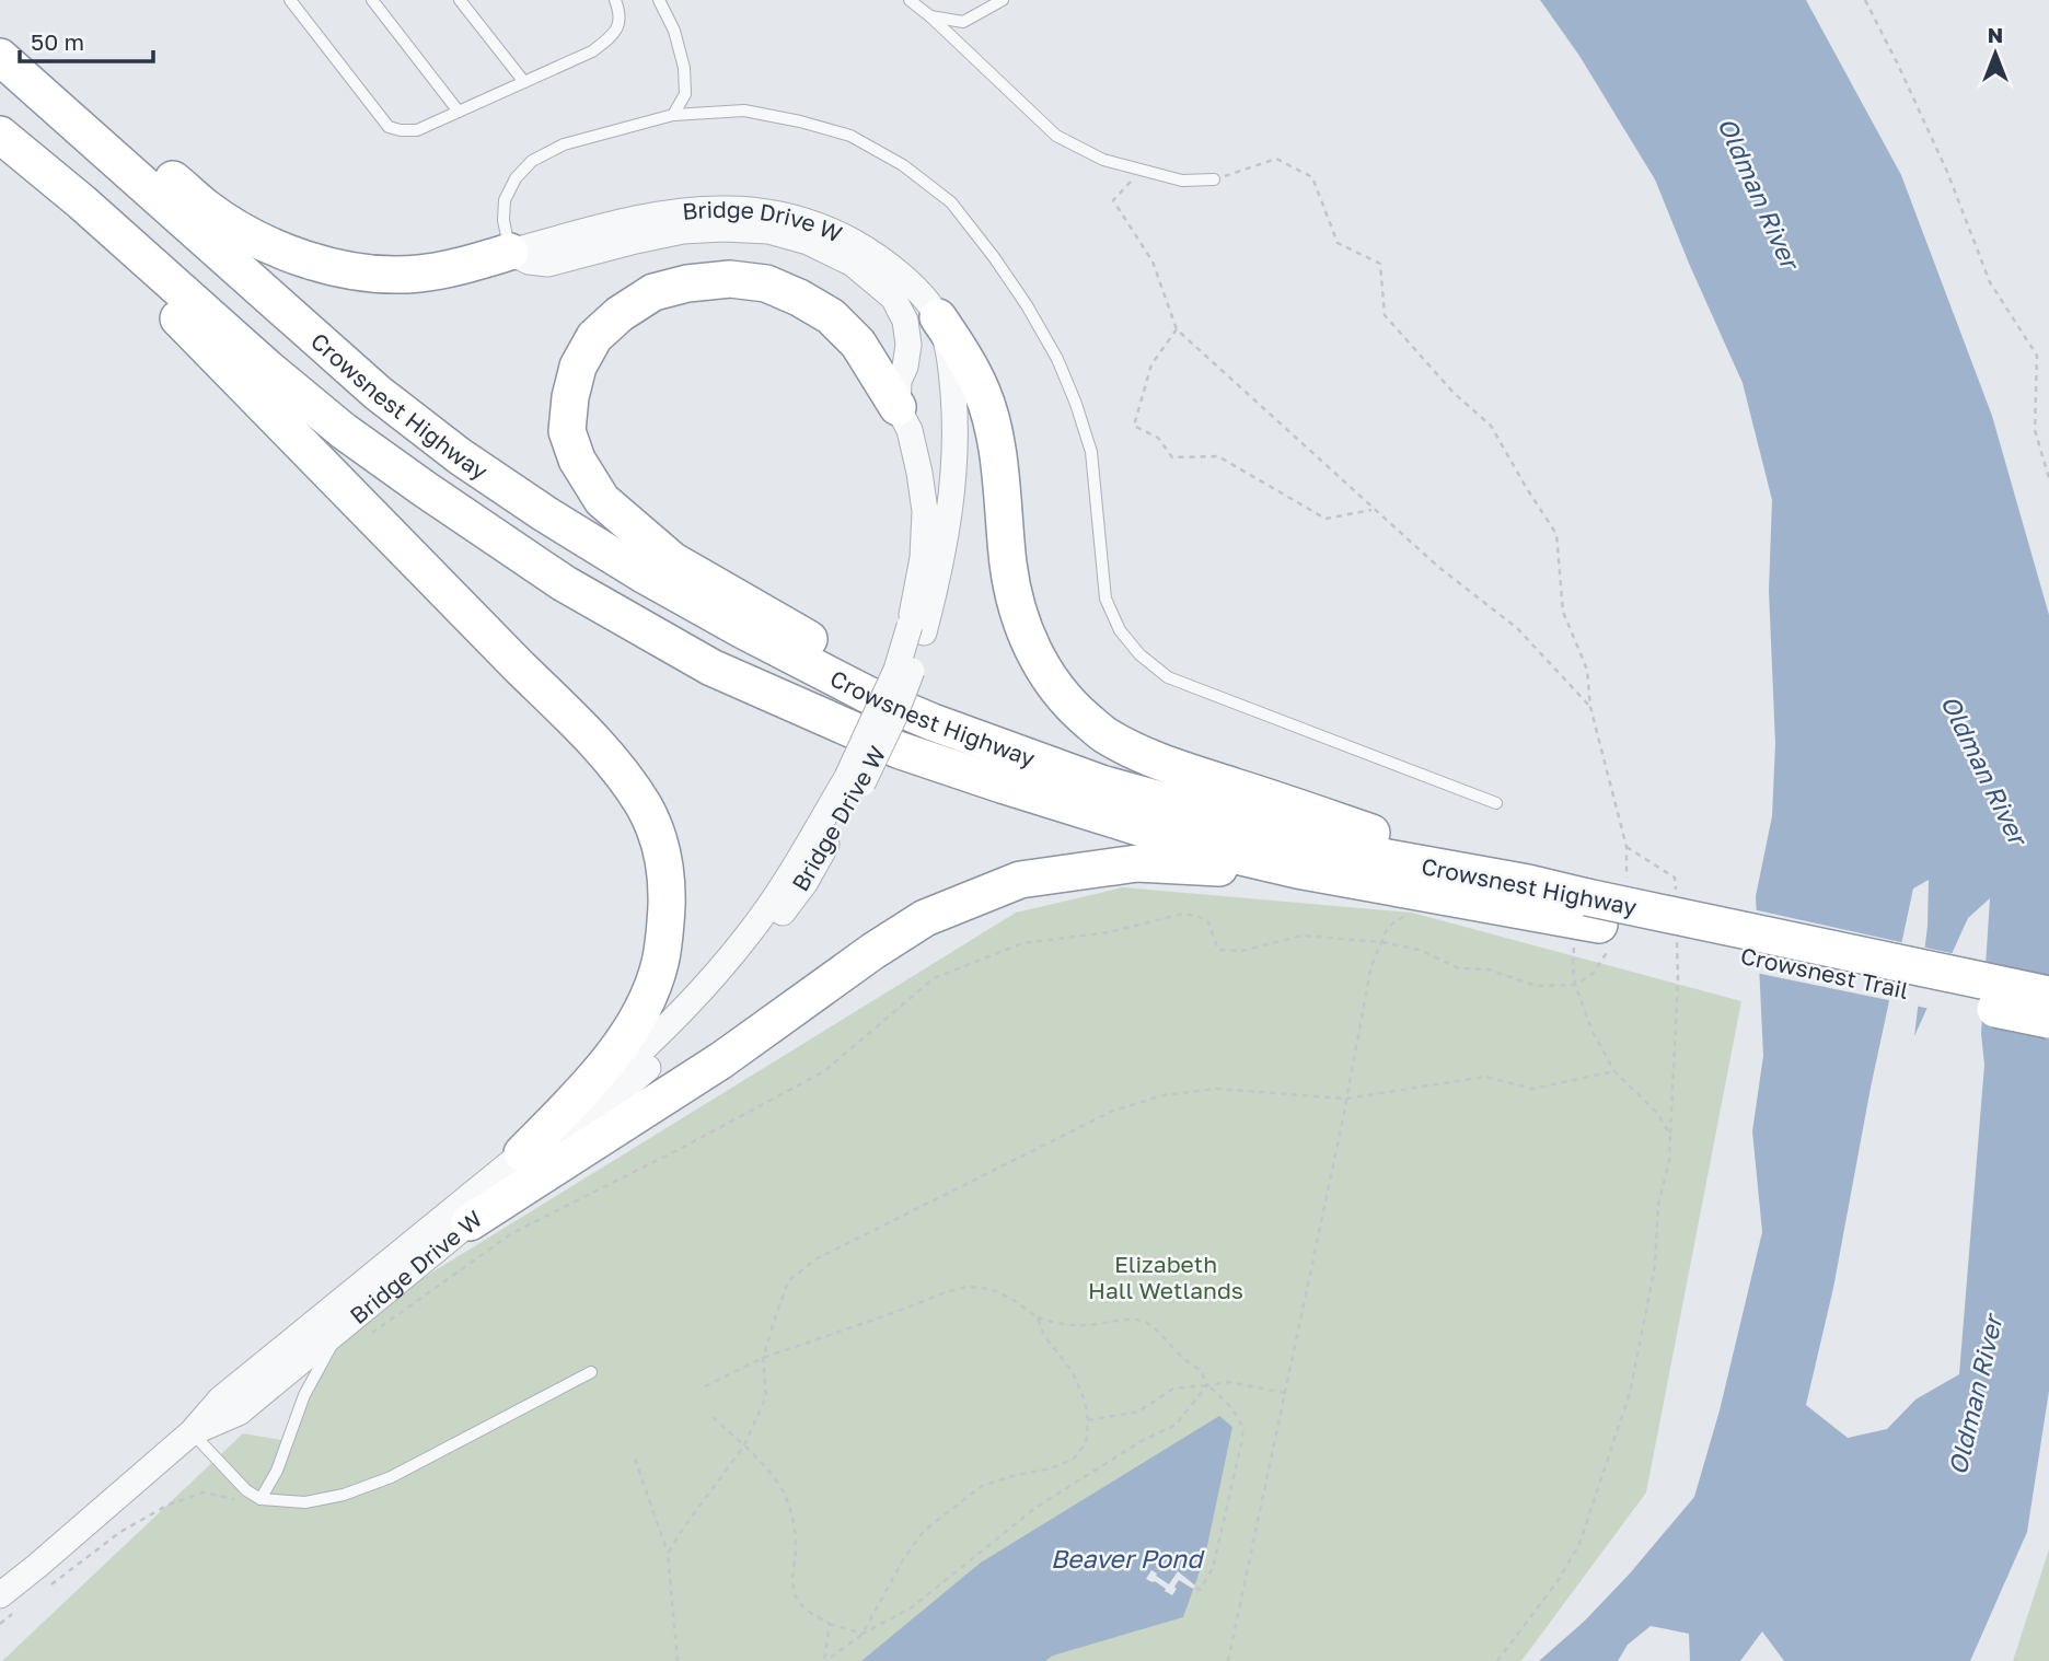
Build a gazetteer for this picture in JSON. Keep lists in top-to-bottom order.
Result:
{
  "streets": {
    "highway": ["Crowsnest Highway", "Crowsnest Trail"],
    "street": ["Bridge Drive W"]
  },
  "crossings": [
    ["Crowsnest Highway", "Crowsnest Trail"]
  ],
  "water": ["Oldman River", "Beaver Pond"],
  "parks": ["Elizabeth Hall Wetlands"],
  "scale_bar": "50 m",
  "north": "top"
}
